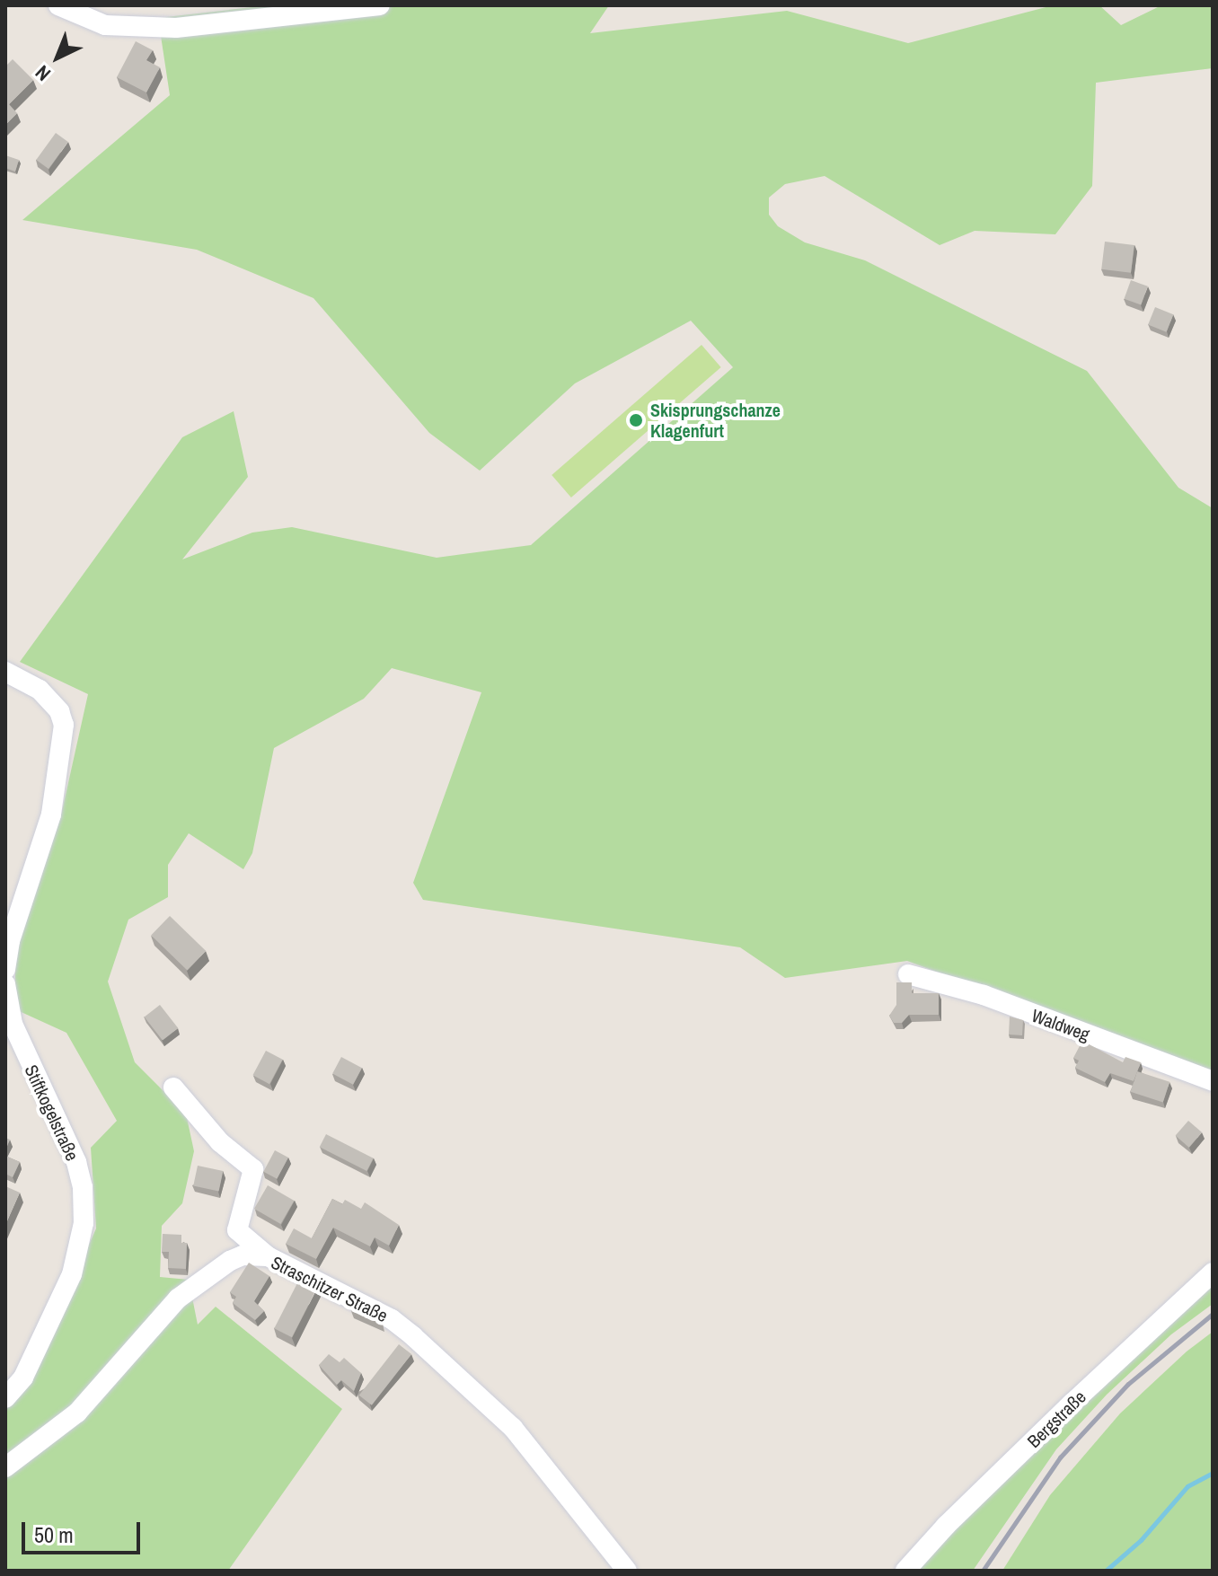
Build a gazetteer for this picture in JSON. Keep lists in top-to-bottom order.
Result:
{
  "streets": {
    "street": [
      "Waldweg",
      "Stiftkogelstraße",
      "Straschitzer Straße",
      "Bergstraße"
    ]
  },
  "places": ["Skisprungschanze Klagenfurt"],
  "scale_bar": "50 m",
  "north": "bottom left"
}
